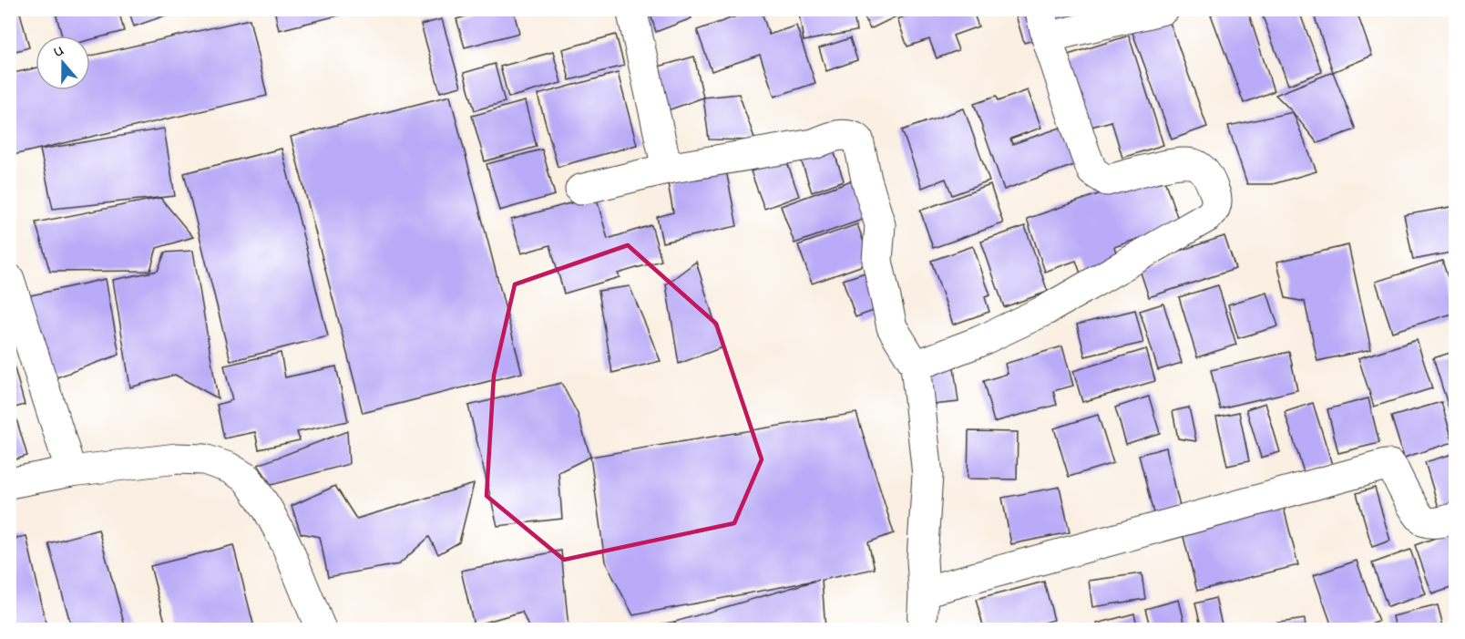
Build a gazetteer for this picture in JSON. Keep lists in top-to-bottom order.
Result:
{
  "north": "top"
}
